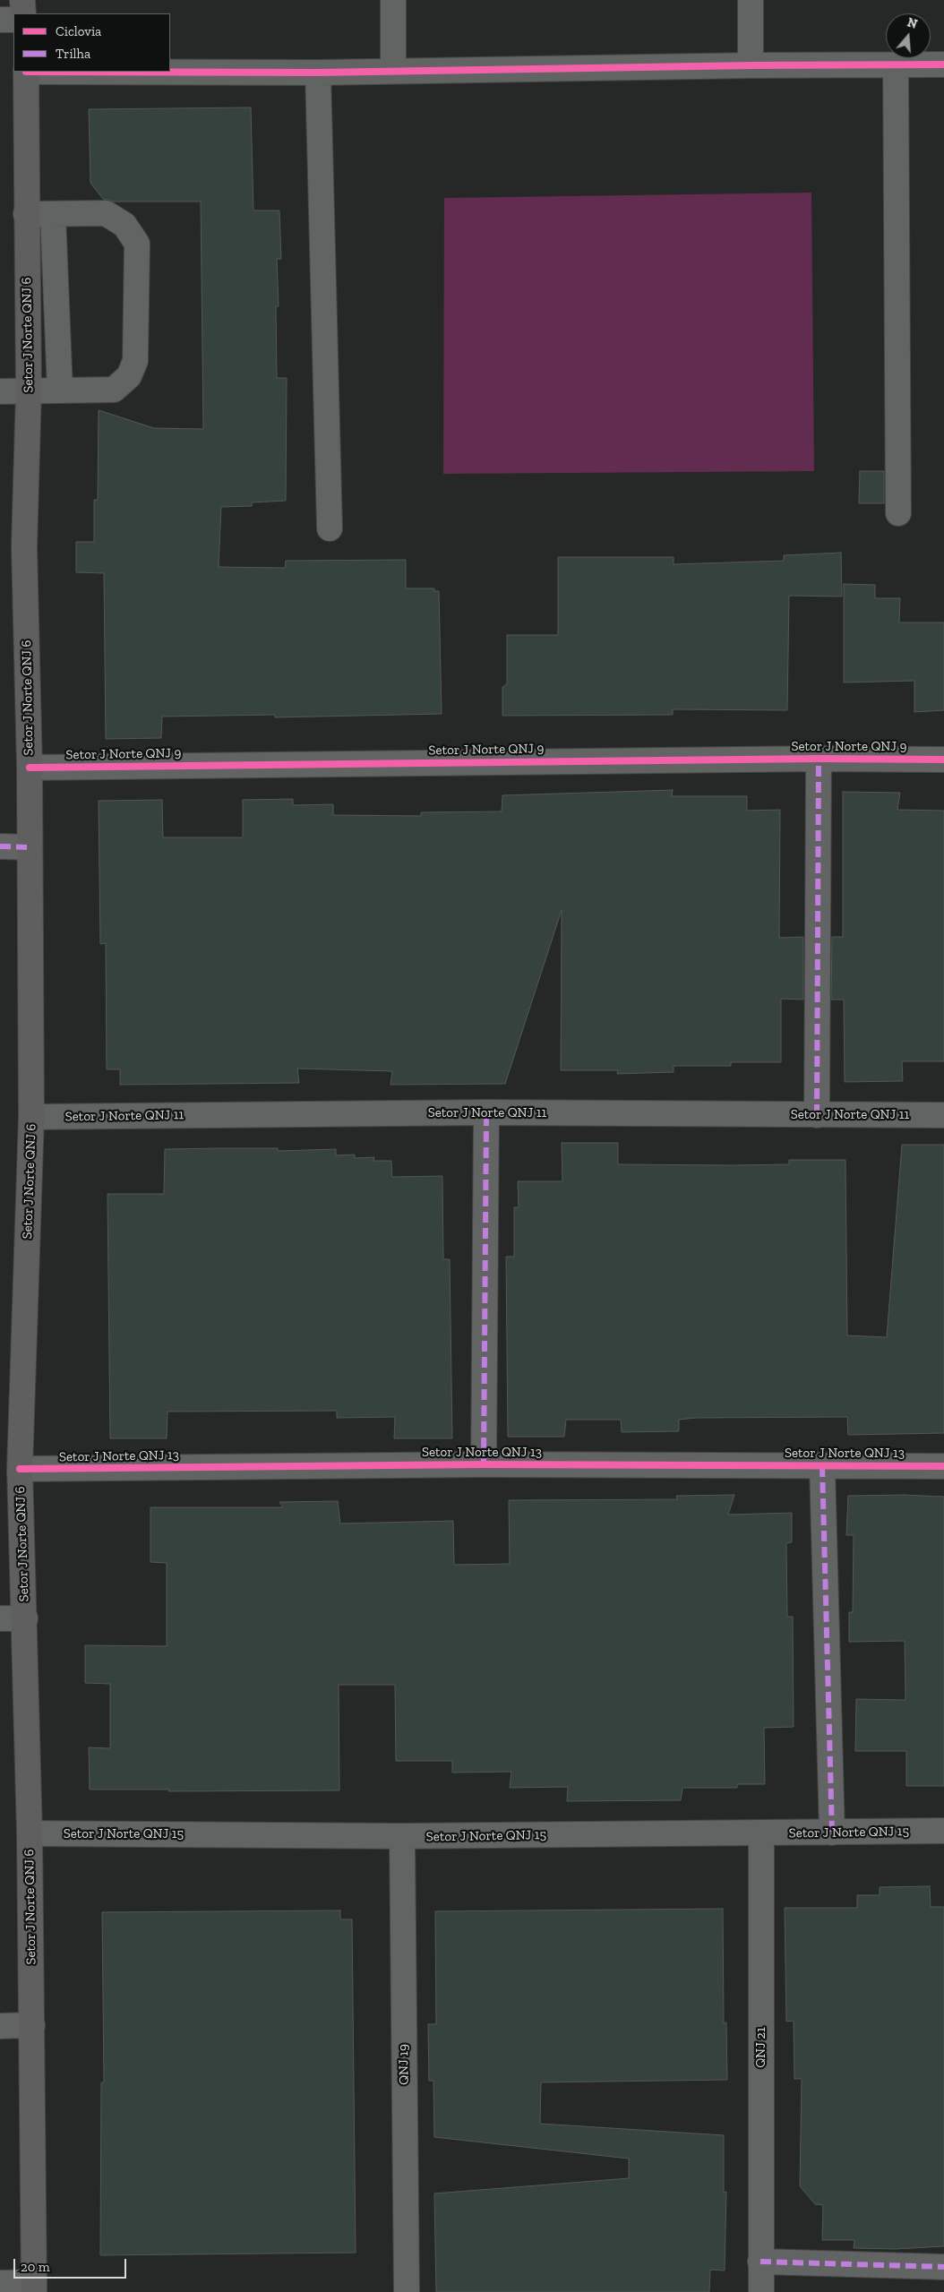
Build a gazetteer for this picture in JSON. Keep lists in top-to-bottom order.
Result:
{
  "streets": {
    "main road": ["Setor J Norte QNJ 6"],
    "street": [
      "Setor J Norte QNJ 9",
      "Setor J Norte QNJ 11",
      "Setor J Norte QNJ 13",
      "Setor J Norte QNJ 15",
      "QNJ 21",
      "QNJ 19"
    ]
  },
  "crossings": [
    ["Setor J Norte QNJ 6", "Setor J Norte QNJ 9"],
    ["Setor J Norte QNJ 6", "Setor J Norte QNJ 11"],
    ["Setor J Norte QNJ 6", "Setor J Norte QNJ 13"],
    ["Setor J Norte QNJ 6", "Setor J Norte QNJ 15"],
    ["Setor J Norte QNJ 9", "Setor J Norte QNJ 11"],
    ["Setor J Norte QNJ 11", "Setor J Norte QNJ 13"],
    ["Setor J Norte QNJ 15", "QNJ 21"],
    ["Setor J Norte QNJ 15", "QNJ 19"]
  ],
  "legend": ["Ciclovia", "Trilha"],
  "scale_bar": "20 m",
  "north": "top"
}
